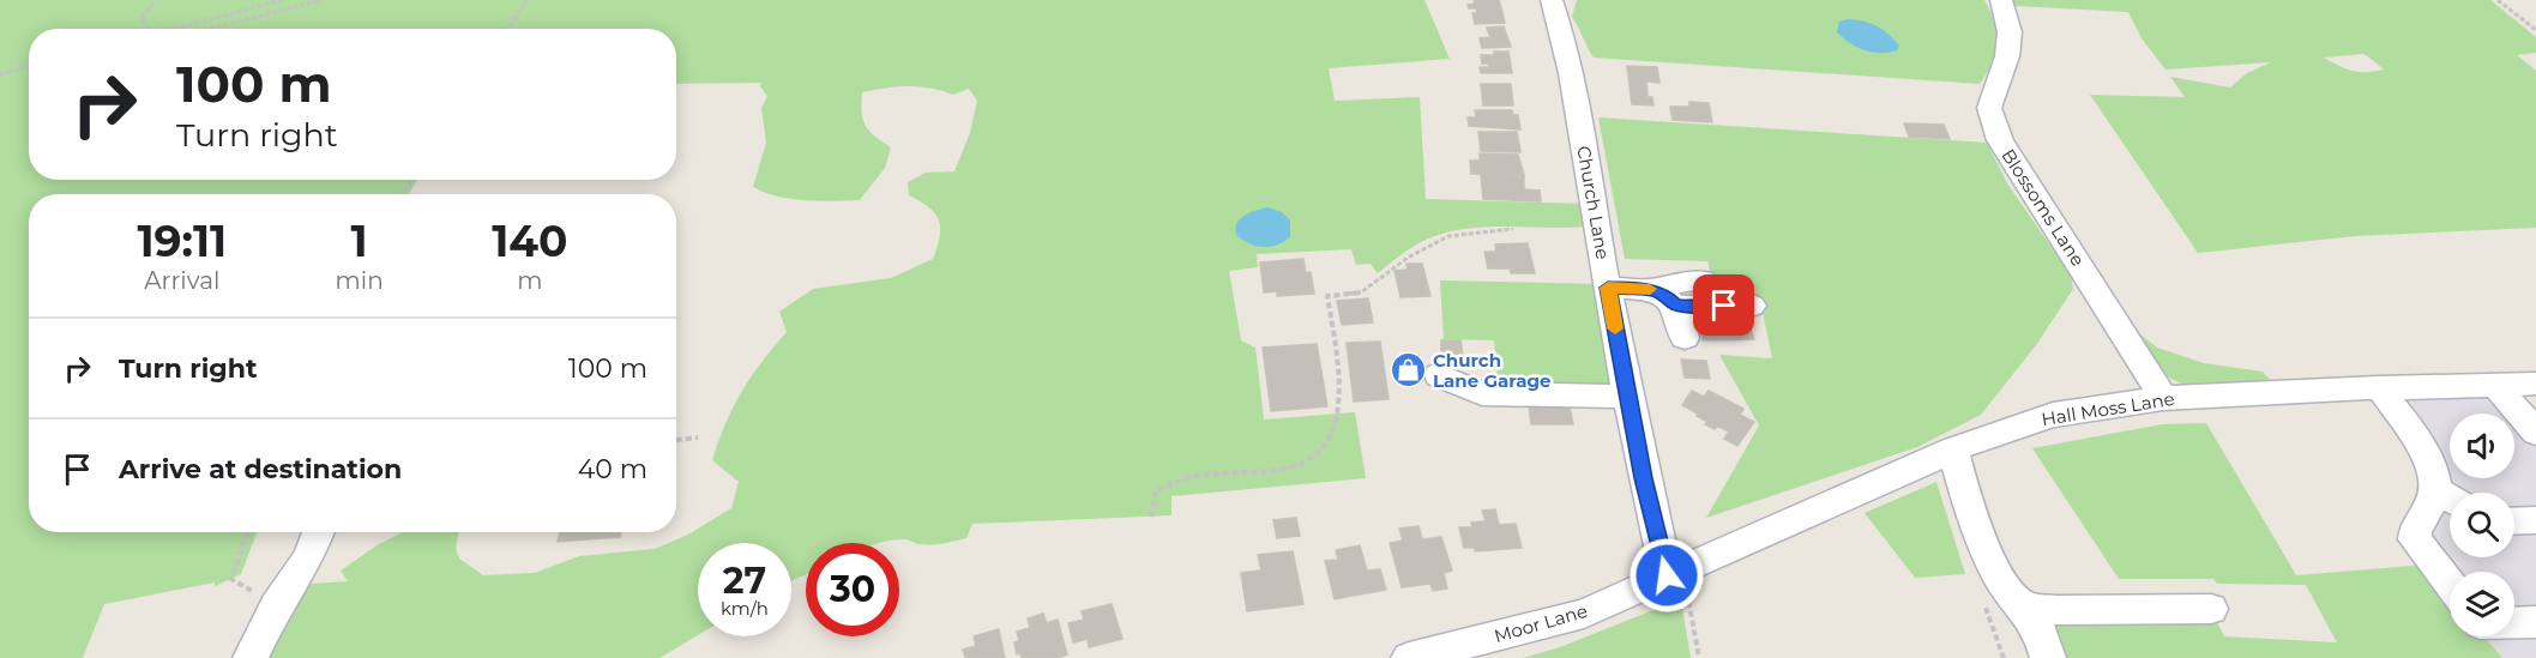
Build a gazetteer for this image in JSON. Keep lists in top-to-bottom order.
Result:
{
  "streets": {
    "street": [
      "Church Lane",
      "Blossoms Lane",
      "Hall Moss Lane",
      "Moor Lane"
    ]
  },
  "crossings": [
    ["Church Lane", "Hall Moss Lane"],
    ["Church Lane", "Moor Lane"],
    ["Blossoms Lane", "Hall Moss Lane"],
    ["Hall Moss Lane", "Moor Lane"]
  ],
  "places": {
    "shop": ["Church Lane Garage"]
  },
  "page": {
    "turn": ["100 m", "Turn right"],
    "eta": [
      "19:11",
      "Arrival",
      "1",
      "min",
      "140",
      "m"
    ],
    "list": [
      {
        "name": "Turn right",
        "value": "100 m"
      },
      {
        "name": "Arrive at destination",
        "value": "40 m"
      }
    ],
    "speed": "27 km/h",
    "limit": "30"
  }
}
